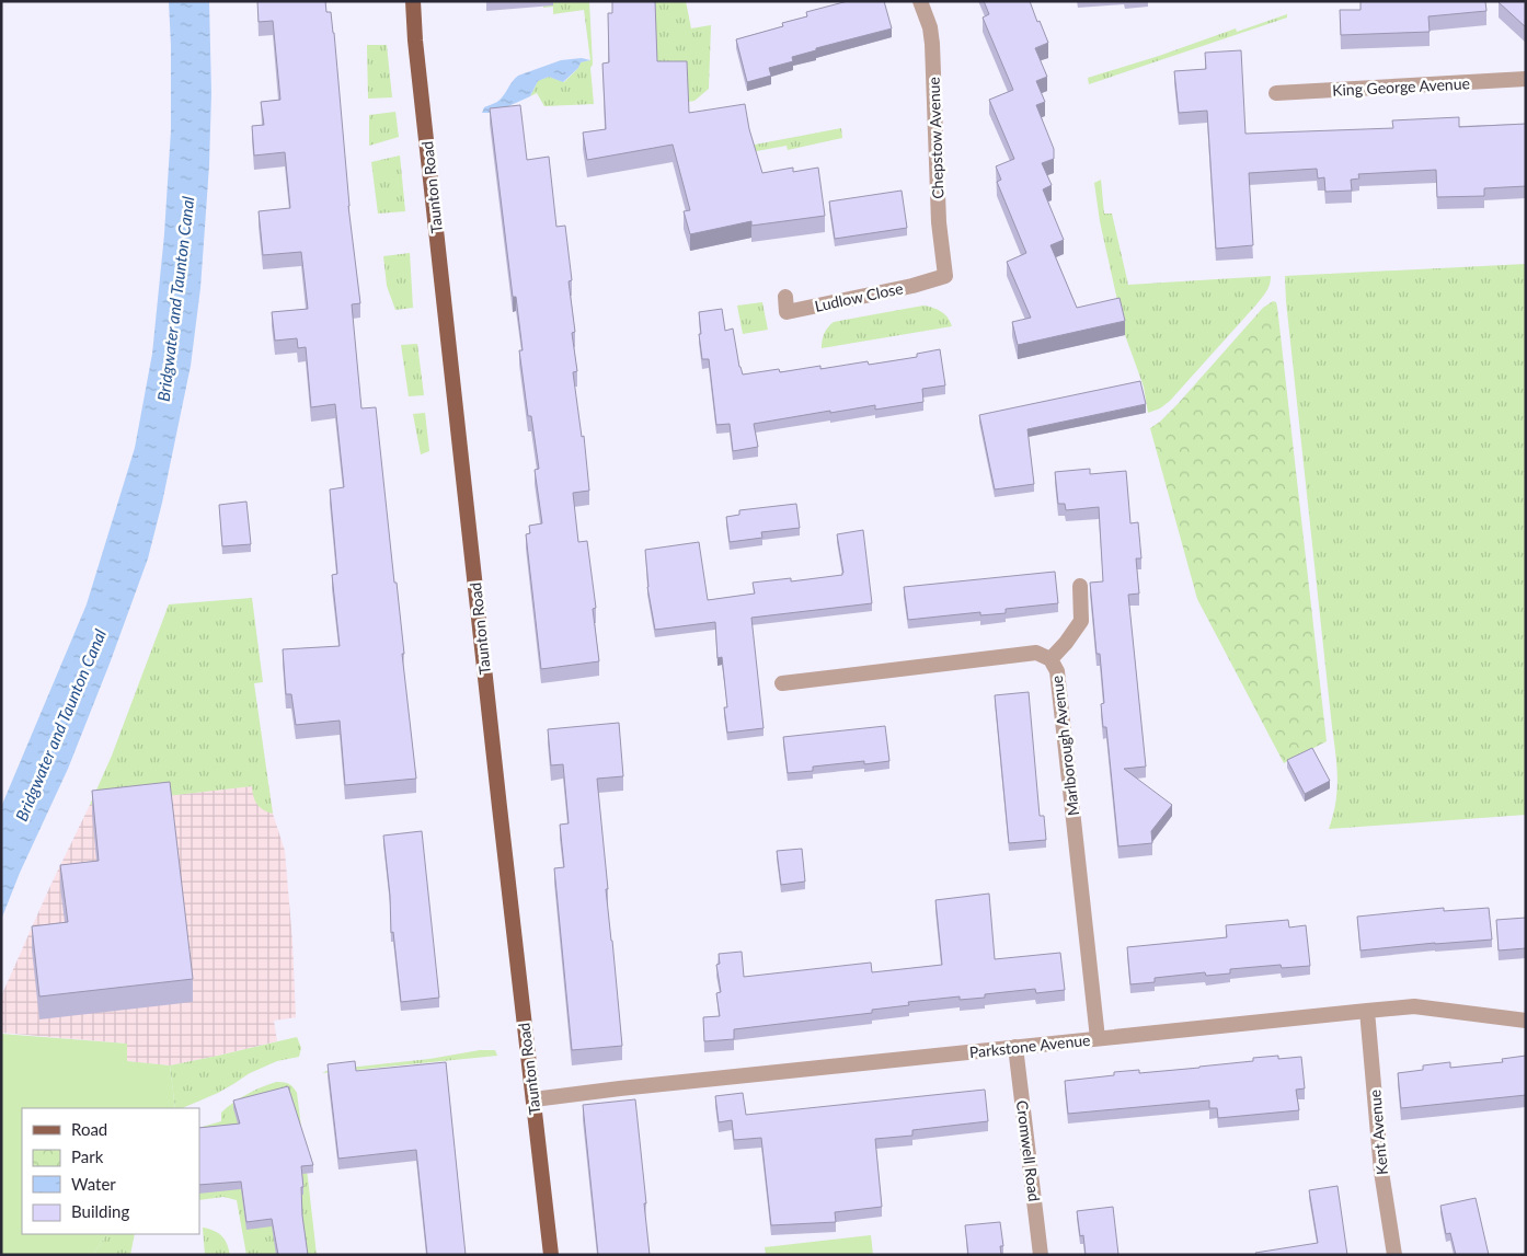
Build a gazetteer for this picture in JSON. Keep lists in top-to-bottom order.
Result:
{
  "streets": {
    "main road": ["Taunton Road"],
    "street": [
      "King George Avenue",
      "Chepstow Avenue",
      "Ludlow Close",
      "Marlborough Avenue",
      "Parkstone Avenue",
      "Kent Avenue",
      "Cromwell Road"
    ]
  },
  "crossings": [
    ["Chepstow Avenue", "Ludlow Close"],
    ["Taunton Road", "Parkstone Avenue"],
    ["Marlborough Avenue", "Parkstone Avenue"],
    ["Parkstone Avenue", "Kent Avenue"],
    ["Parkstone Avenue", "Cromwell Road"]
  ],
  "water": ["Bridgwater and Taunton Canal"],
  "legend": [
    "Road",
    "Park",
    "Water",
    "Building"
  ]
}
